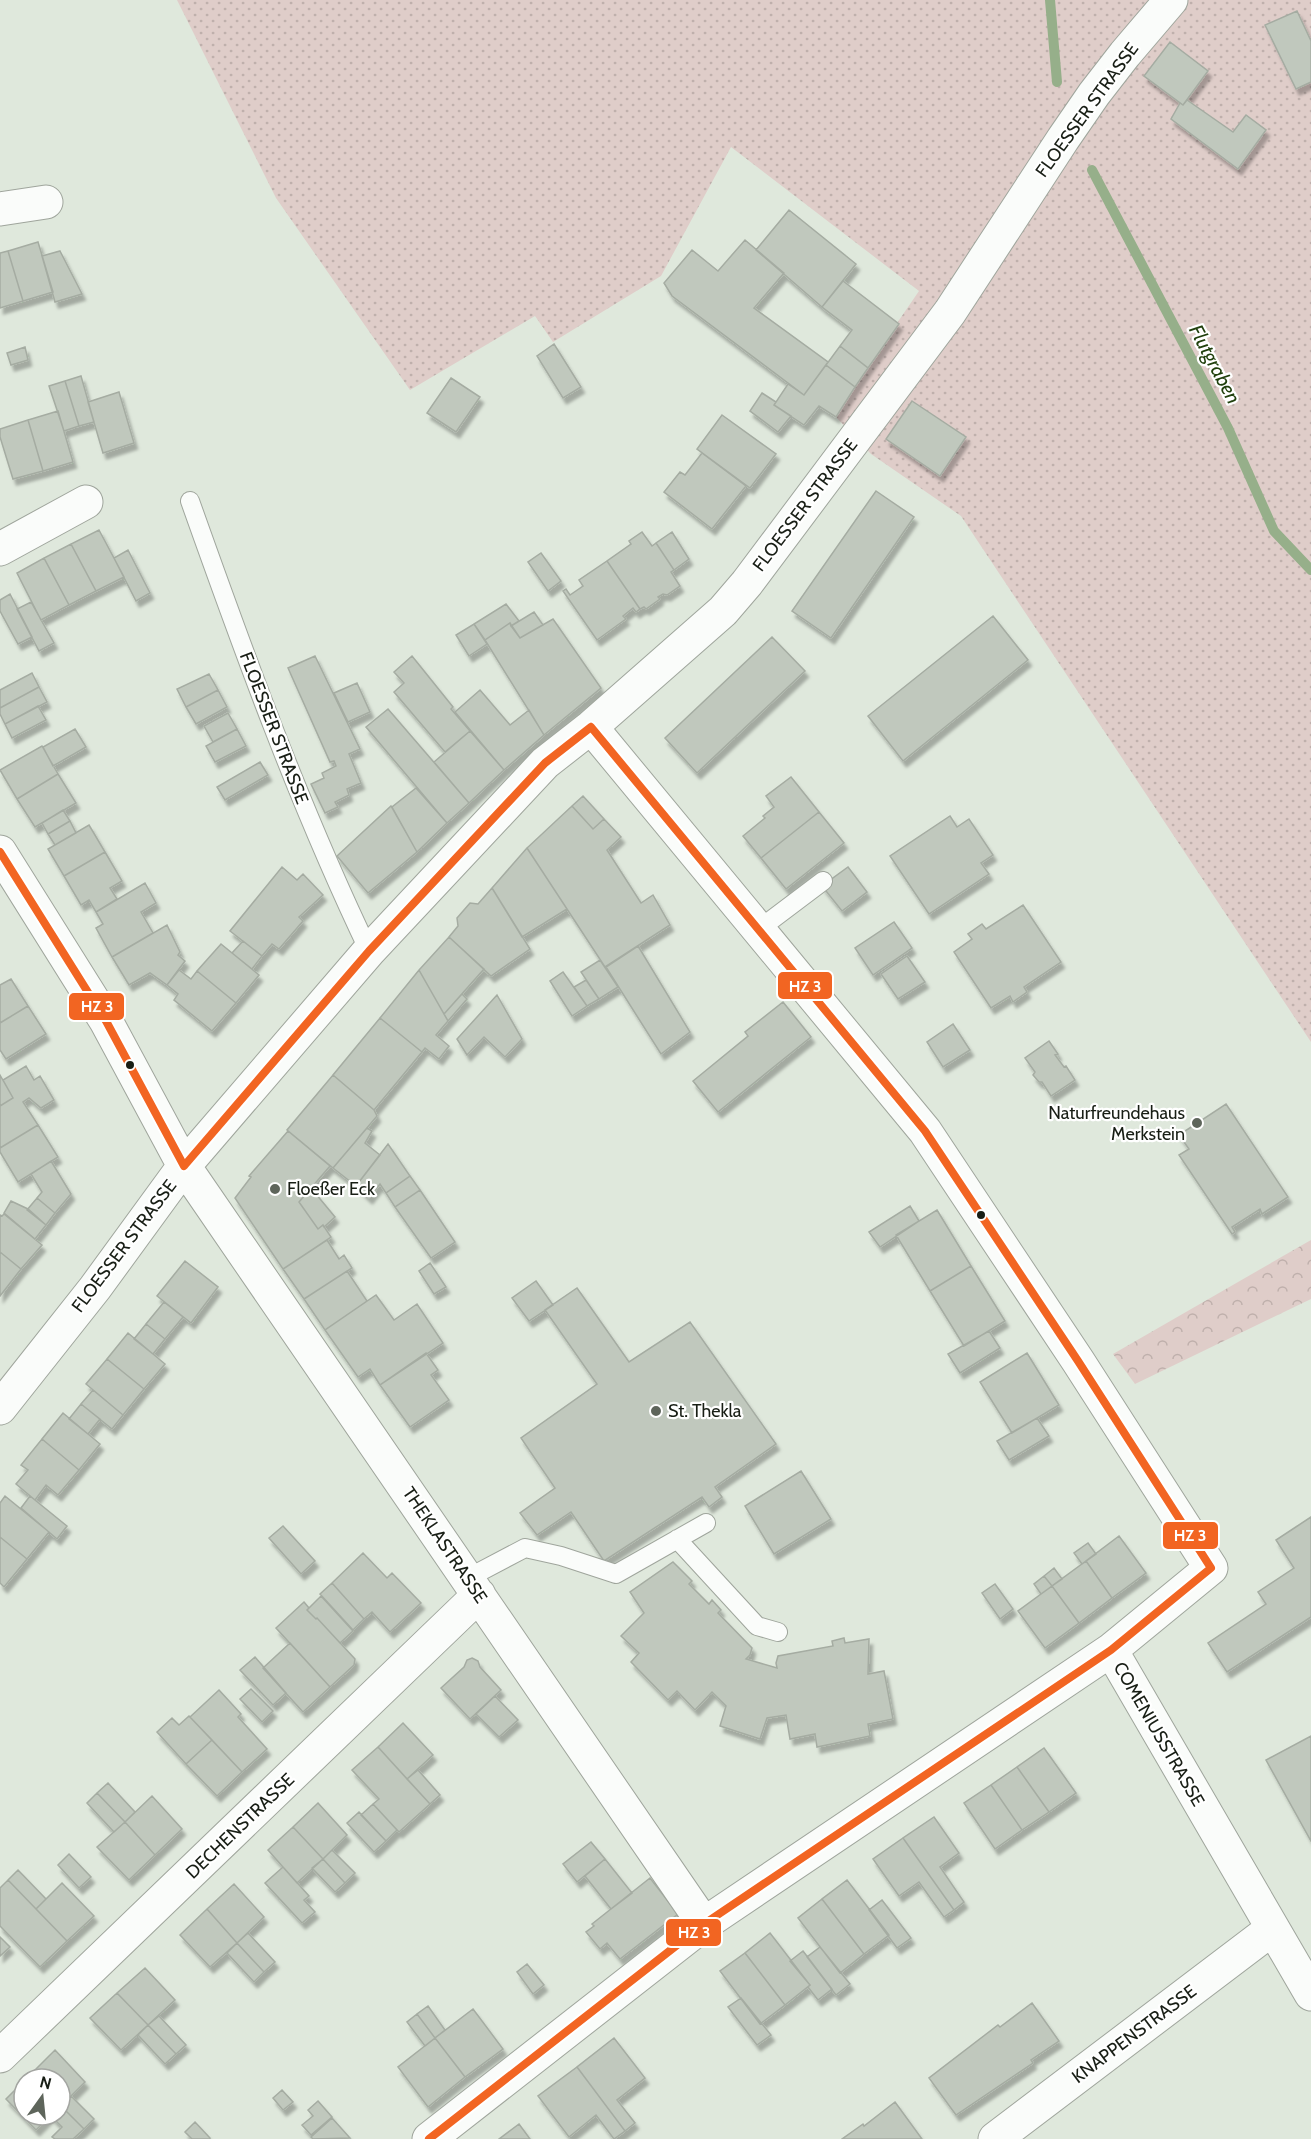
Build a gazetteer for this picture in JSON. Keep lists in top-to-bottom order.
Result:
{
  "streets": {
    "street": [
      "FLOESSER STRASSE",
      "THEKLASTRASSE",
      "COMENIUSSTRASSE",
      "DECHENSTRASSE",
      "KNAPPENSTRASSE"
    ]
  },
  "crossings": [
    ["FLOESSER STRASSE", "THEKLASTRASSE"],
    ["FLOESSER STRASSE", "COMENIUSSTRASSE"],
    ["THEKLASTRASSE", "DECHENSTRASSE"],
    ["COMENIUSSTRASSE", "KNAPPENSTRASSE"]
  ],
  "water": ["Flutgraben"],
  "places": ["Naturfreundehaus Merkstein", "Floeßer Eck", "St. Thekla"],
  "north": "top"
}
